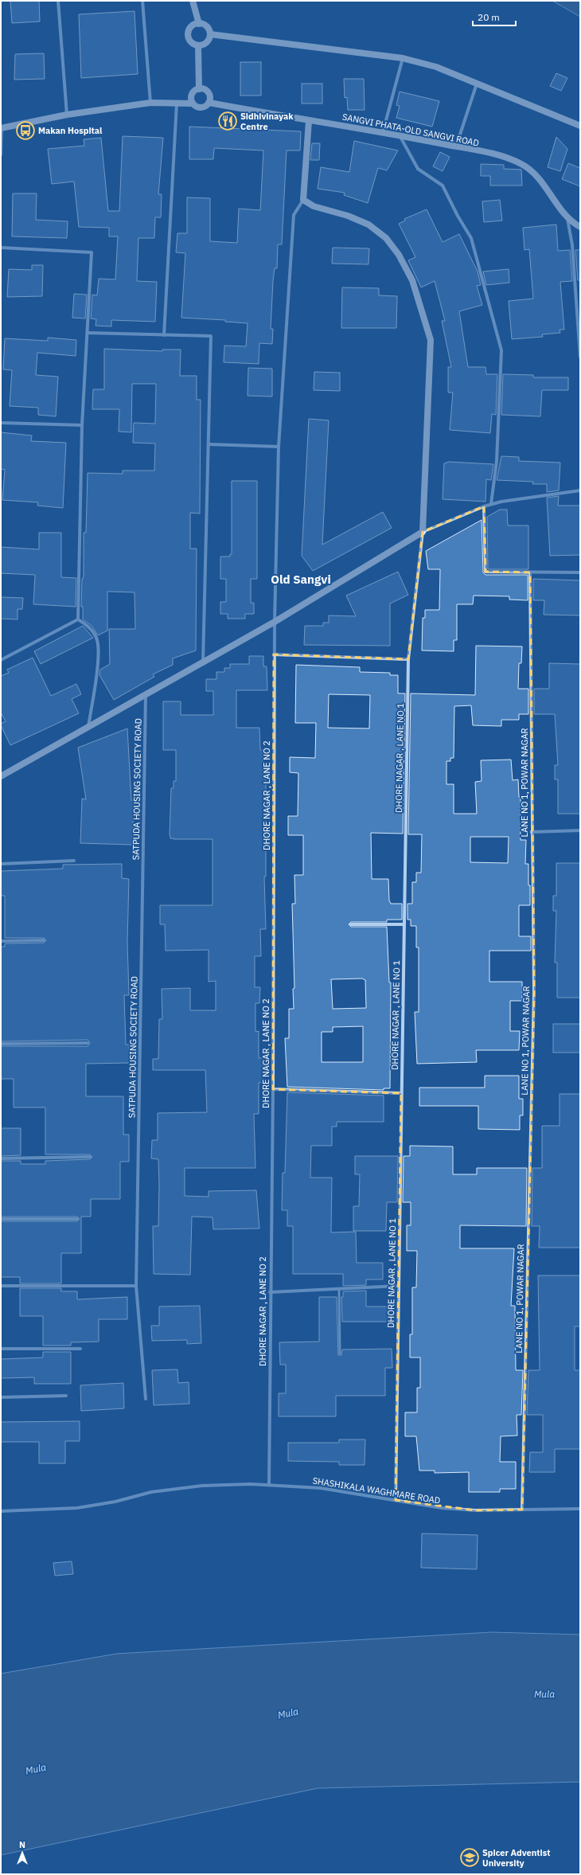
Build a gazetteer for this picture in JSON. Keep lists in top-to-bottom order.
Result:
{
  "streets": {
    "street": [
      "SANGVI PHATA-OLD SANGVI ROAD",
      "DHORE NAGAR , LANE NO 1",
      "LANE NO 1, POWAR NAGAR",
      "SATPUDA HOUSING SOCIETY ROAD",
      "DHORE NAGAR , LANE NO 2",
      "SHASHIKALA WAGHMARE ROAD"
    ]
  },
  "crossings": [
    ["DHORE NAGAR , LANE NO 1", "SHASHIKALA WAGHMARE ROAD"],
    ["LANE NO 1, POWAR NAGAR", "SHASHIKALA WAGHMARE ROAD"],
    ["DHORE NAGAR , LANE NO 2", "SHASHIKALA WAGHMARE ROAD"]
  ],
  "districts": ["Old Sangvi"],
  "water": ["Mula"],
  "places": {
    "restaurant": ["Sidhivinayak Centre"],
    "bus stop": ["Makan Hospital"],
    "school or university": ["Spicer Adventist University"]
  },
  "scale_bar": "20 m",
  "north": "top"
}
